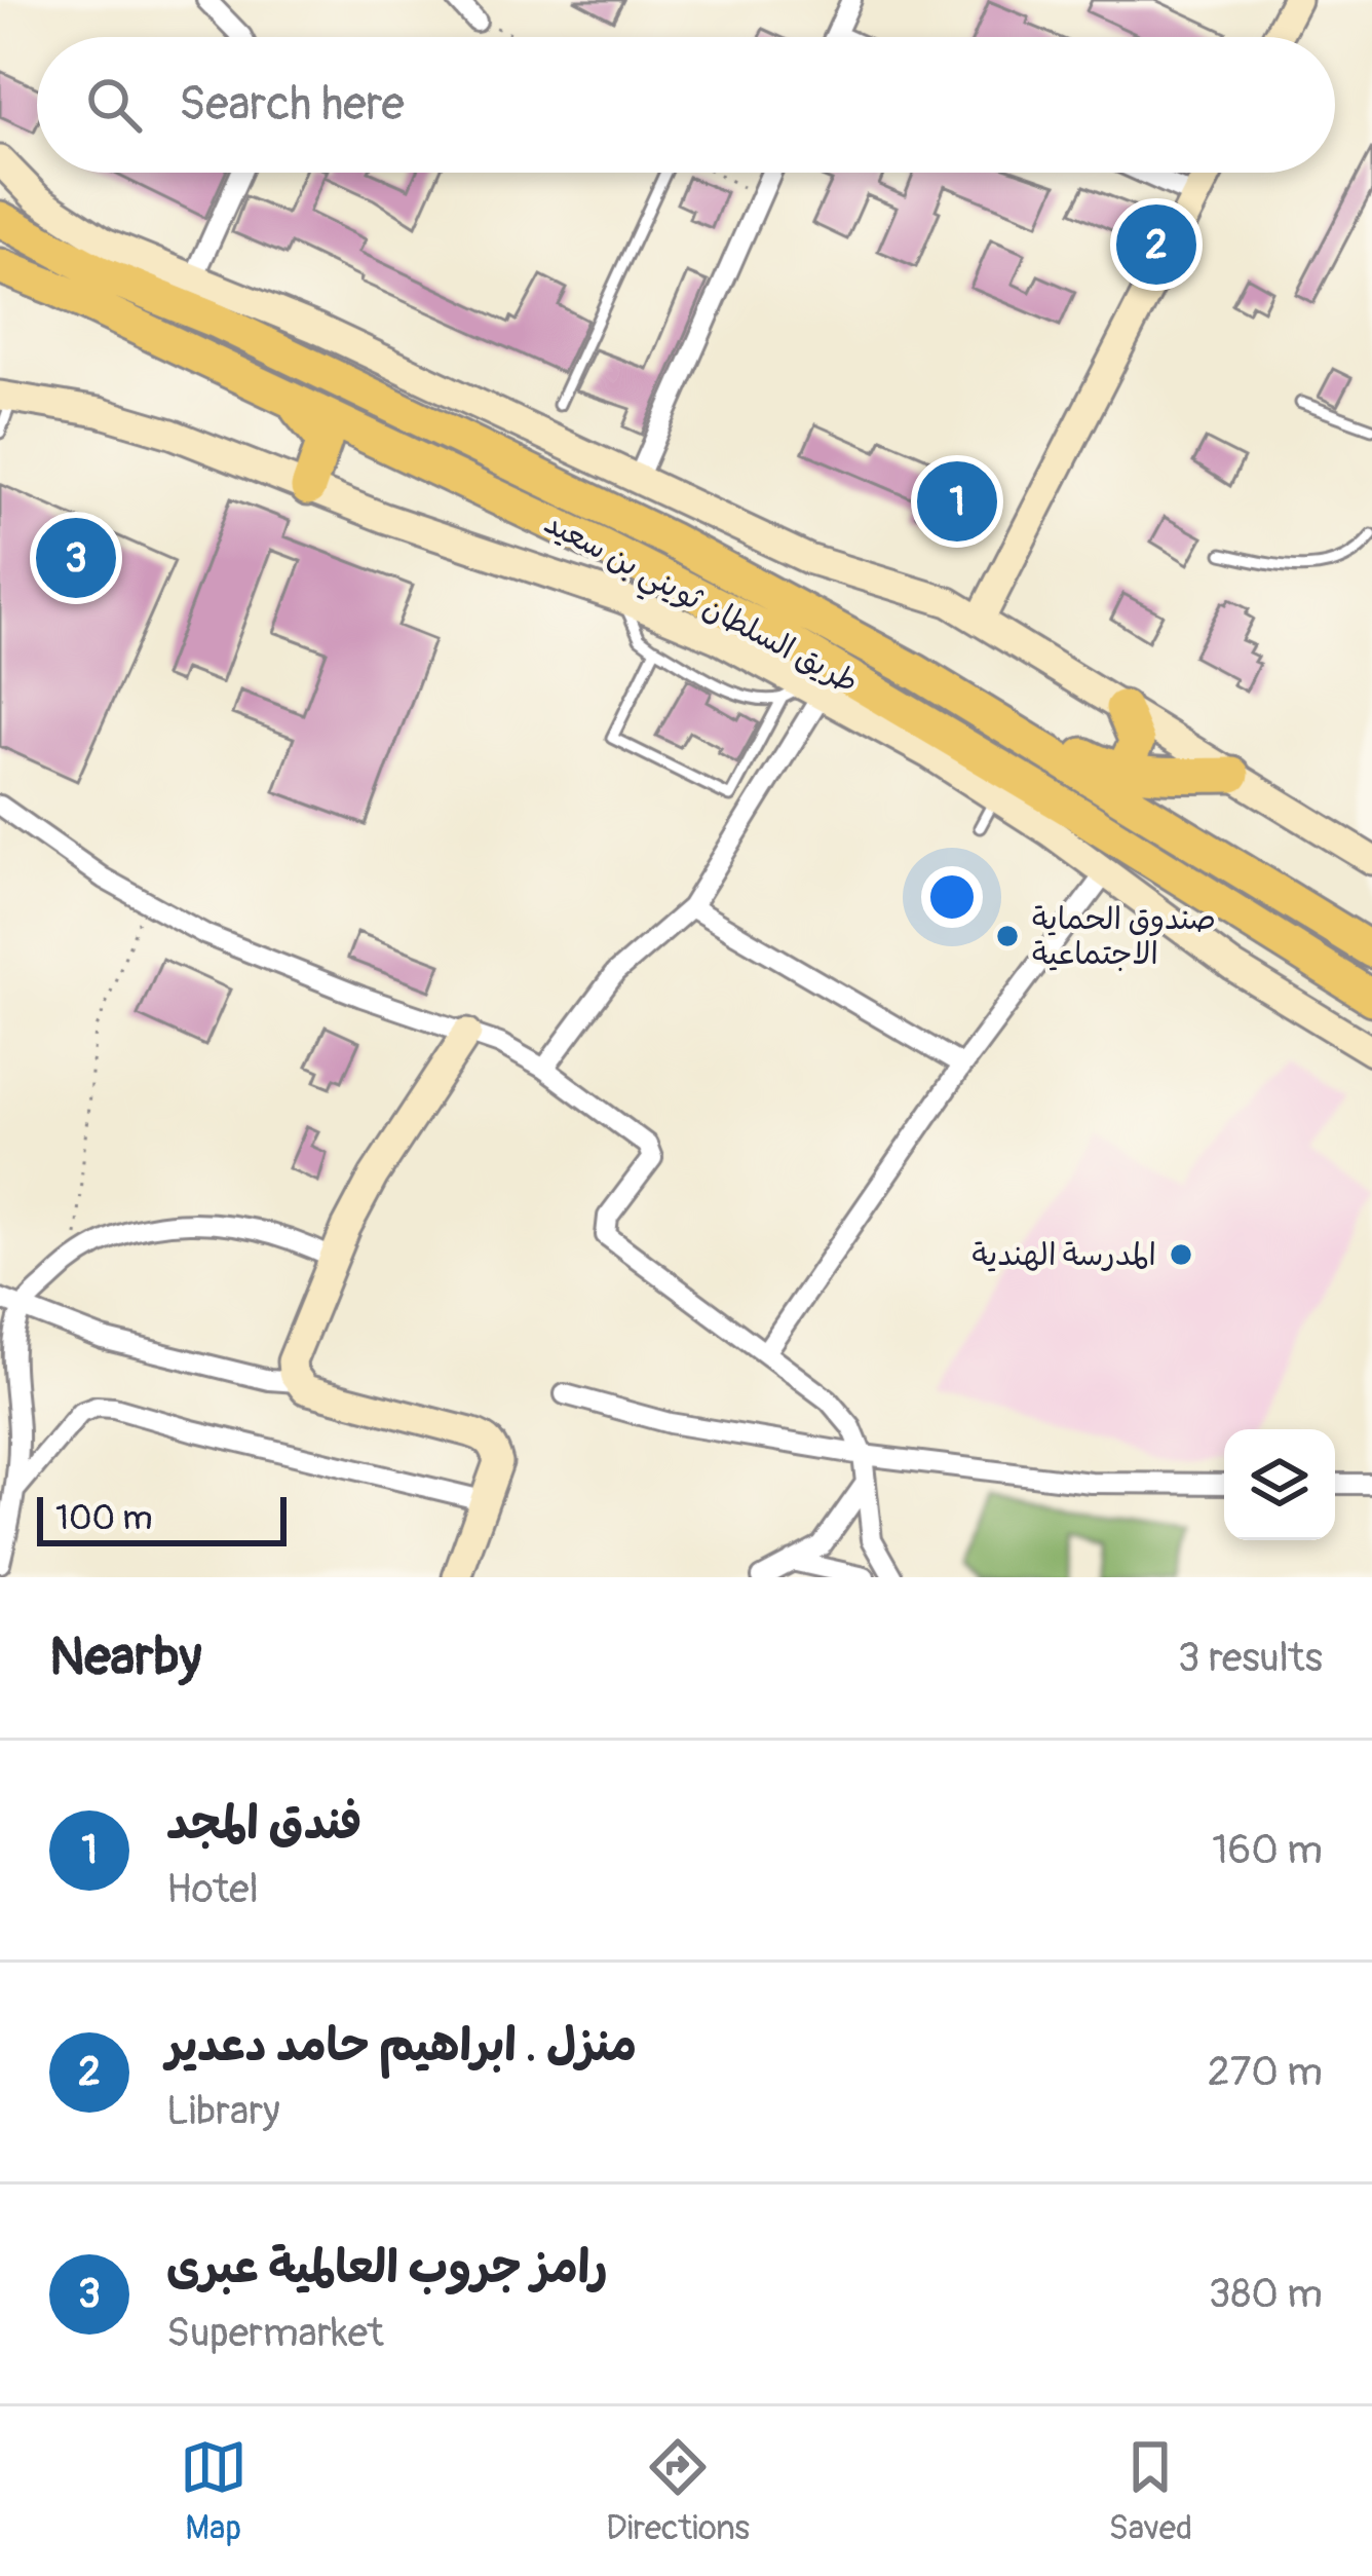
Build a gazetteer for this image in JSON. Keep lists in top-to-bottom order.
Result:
{
  "streets": {
    "highway": ["طريق السلطان ثويني بن سعيد"]
  },
  "places": ["صندوق الحماية الاجتماعية", "المدرسة الهندية"],
  "scale_bar": "100 m",
  "page": {
    "search": "Search here",
    "pins": ["2", "1", "3"],
    "scale": "100 m",
    "heading": ["Nearby", "3 results"],
    "list": [
      {
        "mark": "1",
        "name": "فندق المجد",
        "note": "Hotel",
        "value": "160 m"
      },
      {
        "mark": "2",
        "name": "منزل . ابراهيم حامد دعدير",
        "note": "Library",
        "value": "270 m"
      },
      {
        "mark": "3",
        "name": "رامز جروب العالمية عبرى",
        "note": "Supermarket",
        "value": "380 m"
      }
    ],
    "nav": ["Map", "Directions", "Saved"]
  }
}
